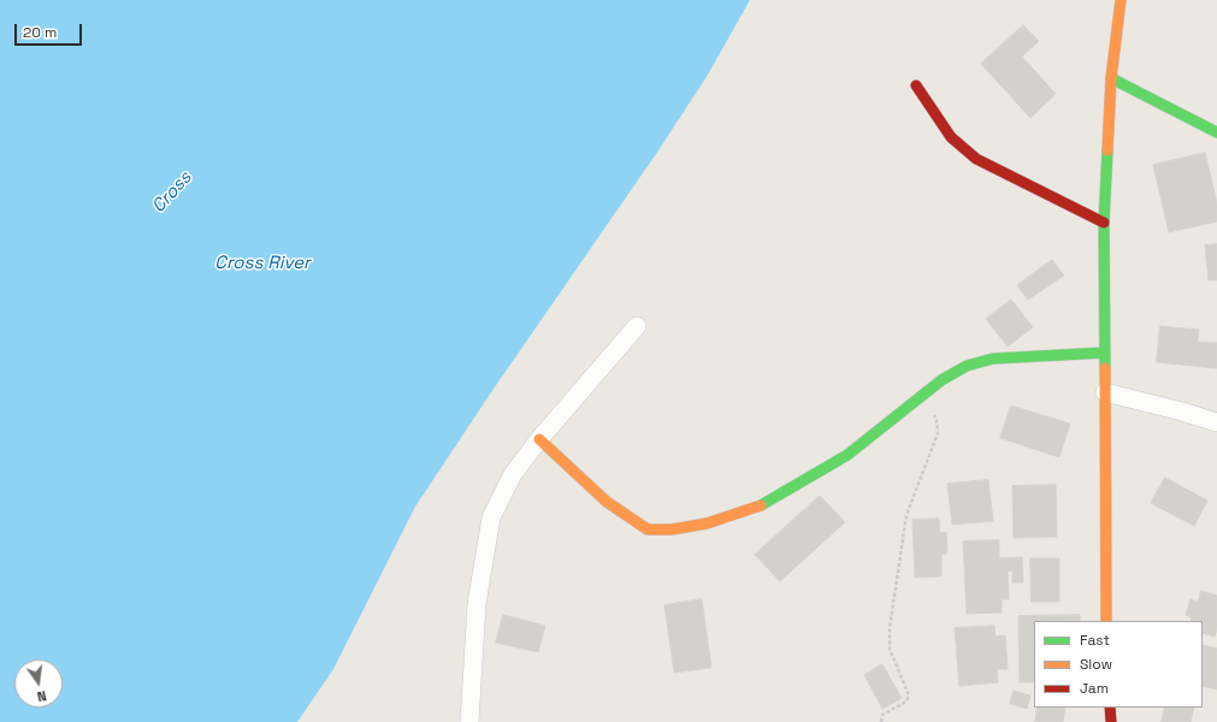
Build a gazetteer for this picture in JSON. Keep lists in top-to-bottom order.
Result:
{
  "water": ["Cross", "Cross River"],
  "legend": ["Fast", "Slow", "Jam"],
  "scale_bar": "20 m",
  "north": "bottom"
}
